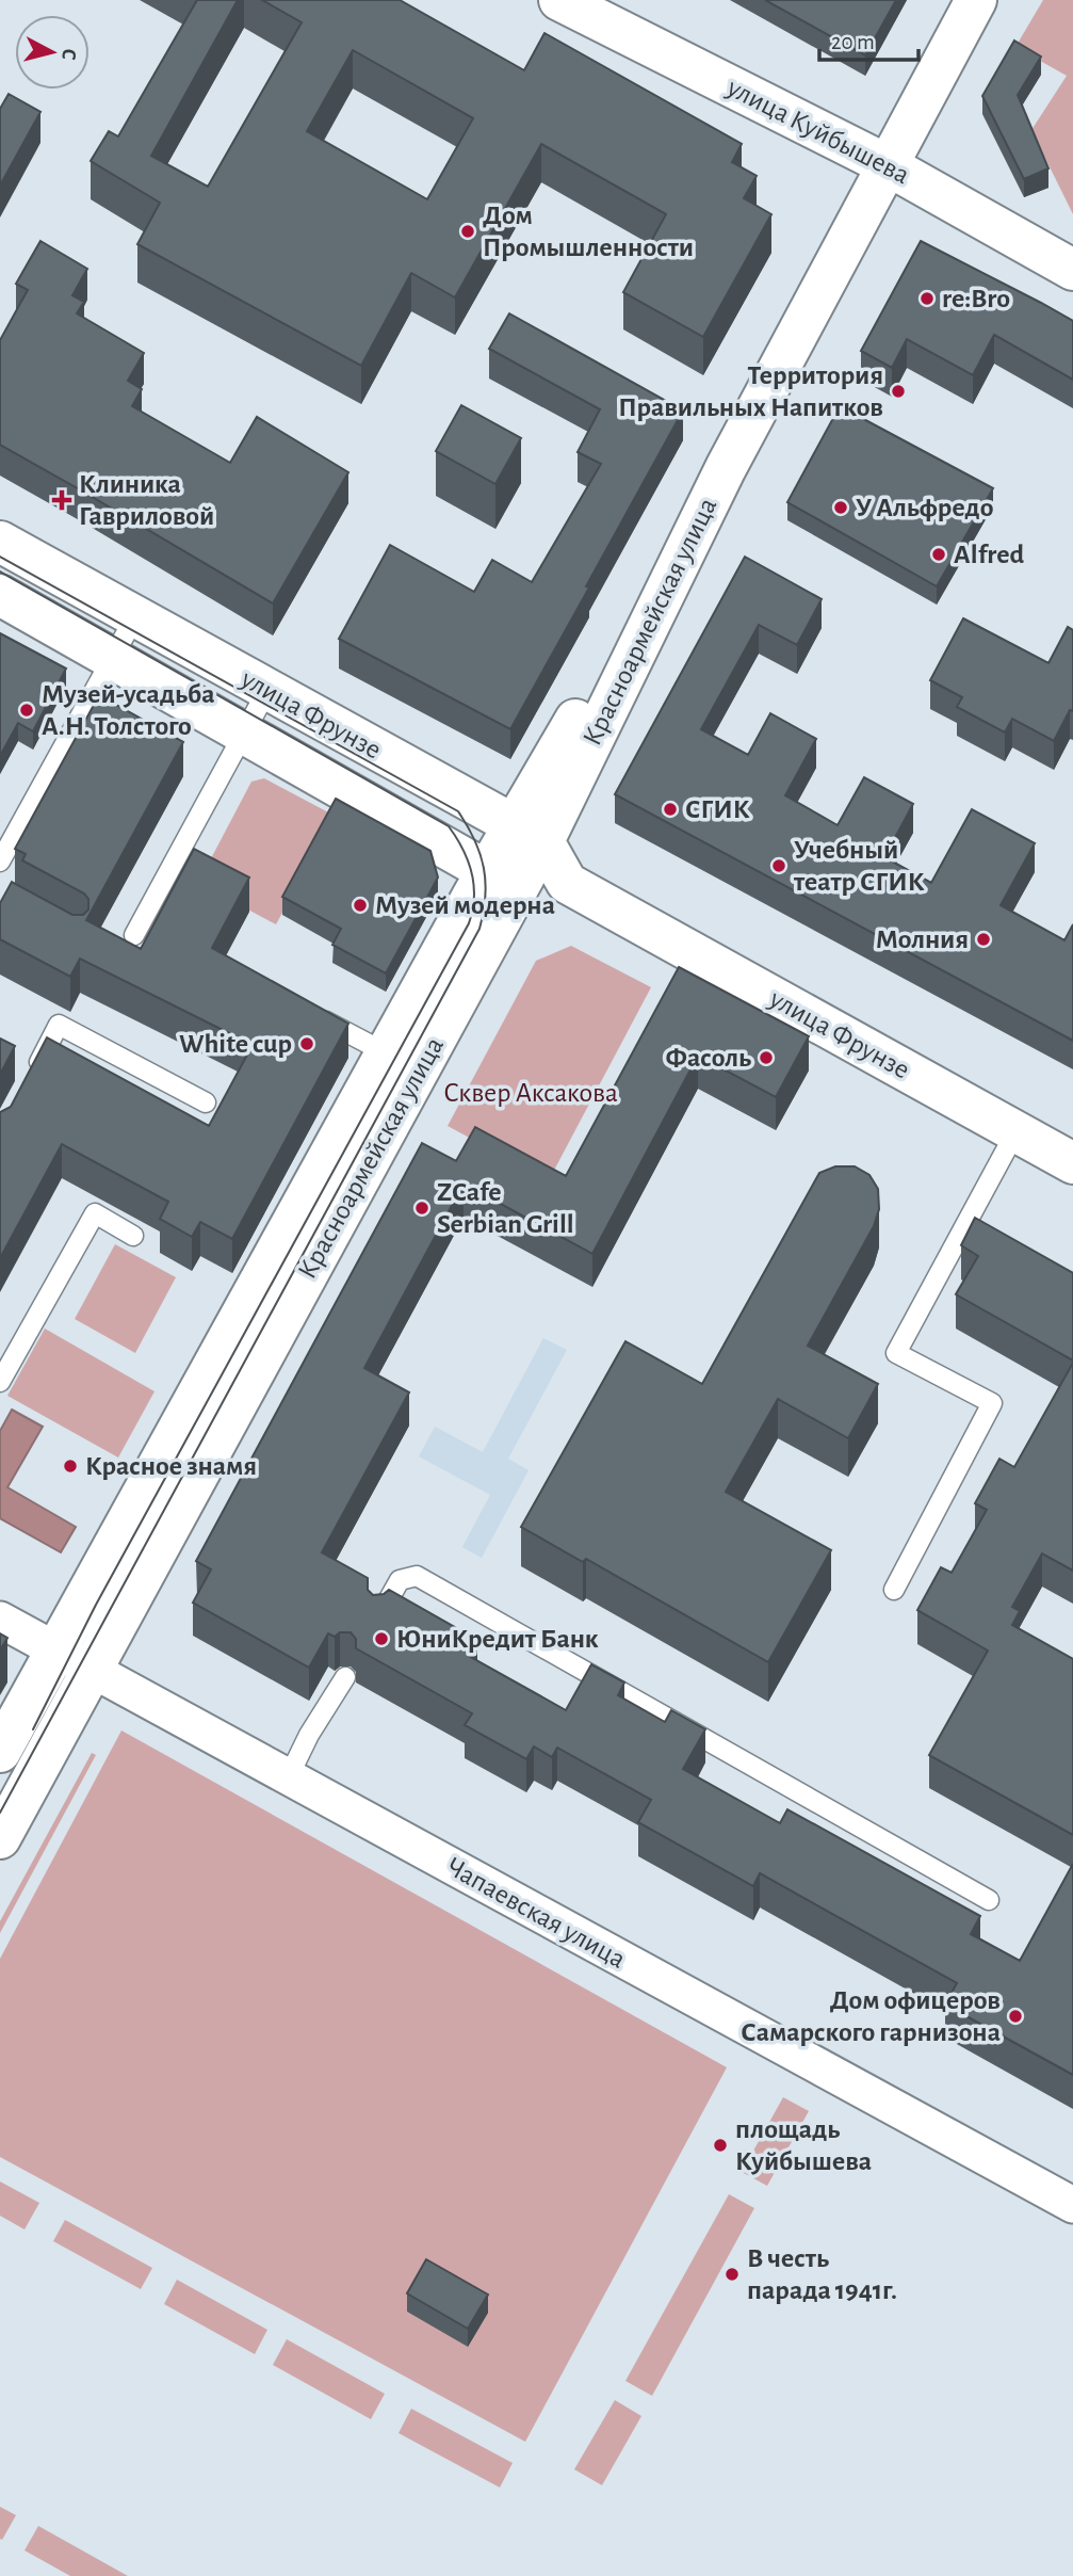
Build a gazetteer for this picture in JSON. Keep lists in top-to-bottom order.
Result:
{
  "streets": {
    "main road": ["улица Куйбышева", "Красноармейская улица", "улица Фрунзе"],
    "street": ["Чапаевская улица"]
  },
  "crossings": [
    ["улица Куйбышева", "Красноармейская улица"],
    ["Красноармейская улица", "улица Фрунзе"],
    ["Красноармейская улица", "Чапаевская улица"]
  ],
  "parks": ["Сквер Аксакова"],
  "places": {
    "other": [
      "Дом Промышленности",
      "re:Bro",
      "Территория Правильных Напитков",
      "У Альфредо",
      "Alfred",
      "Музей-усадьба А.Н. Толстого",
      "СГИК",
      "Учебный театр СГИК",
      "Музей модерна",
      "Молния",
      "White cup",
      "Фасоль",
      "ZCafe Serbian Grill",
      "Красное знамя",
      "ЮниКредит Банк",
      "Дом офицеров Самарского гарнизона",
      "площадь Куйбышева",
      "В честь парада 1941г."
    ],
    "health": ["Клиника Гавриловой"]
  },
  "scale_bar": "20 m",
  "north": "right"
}
